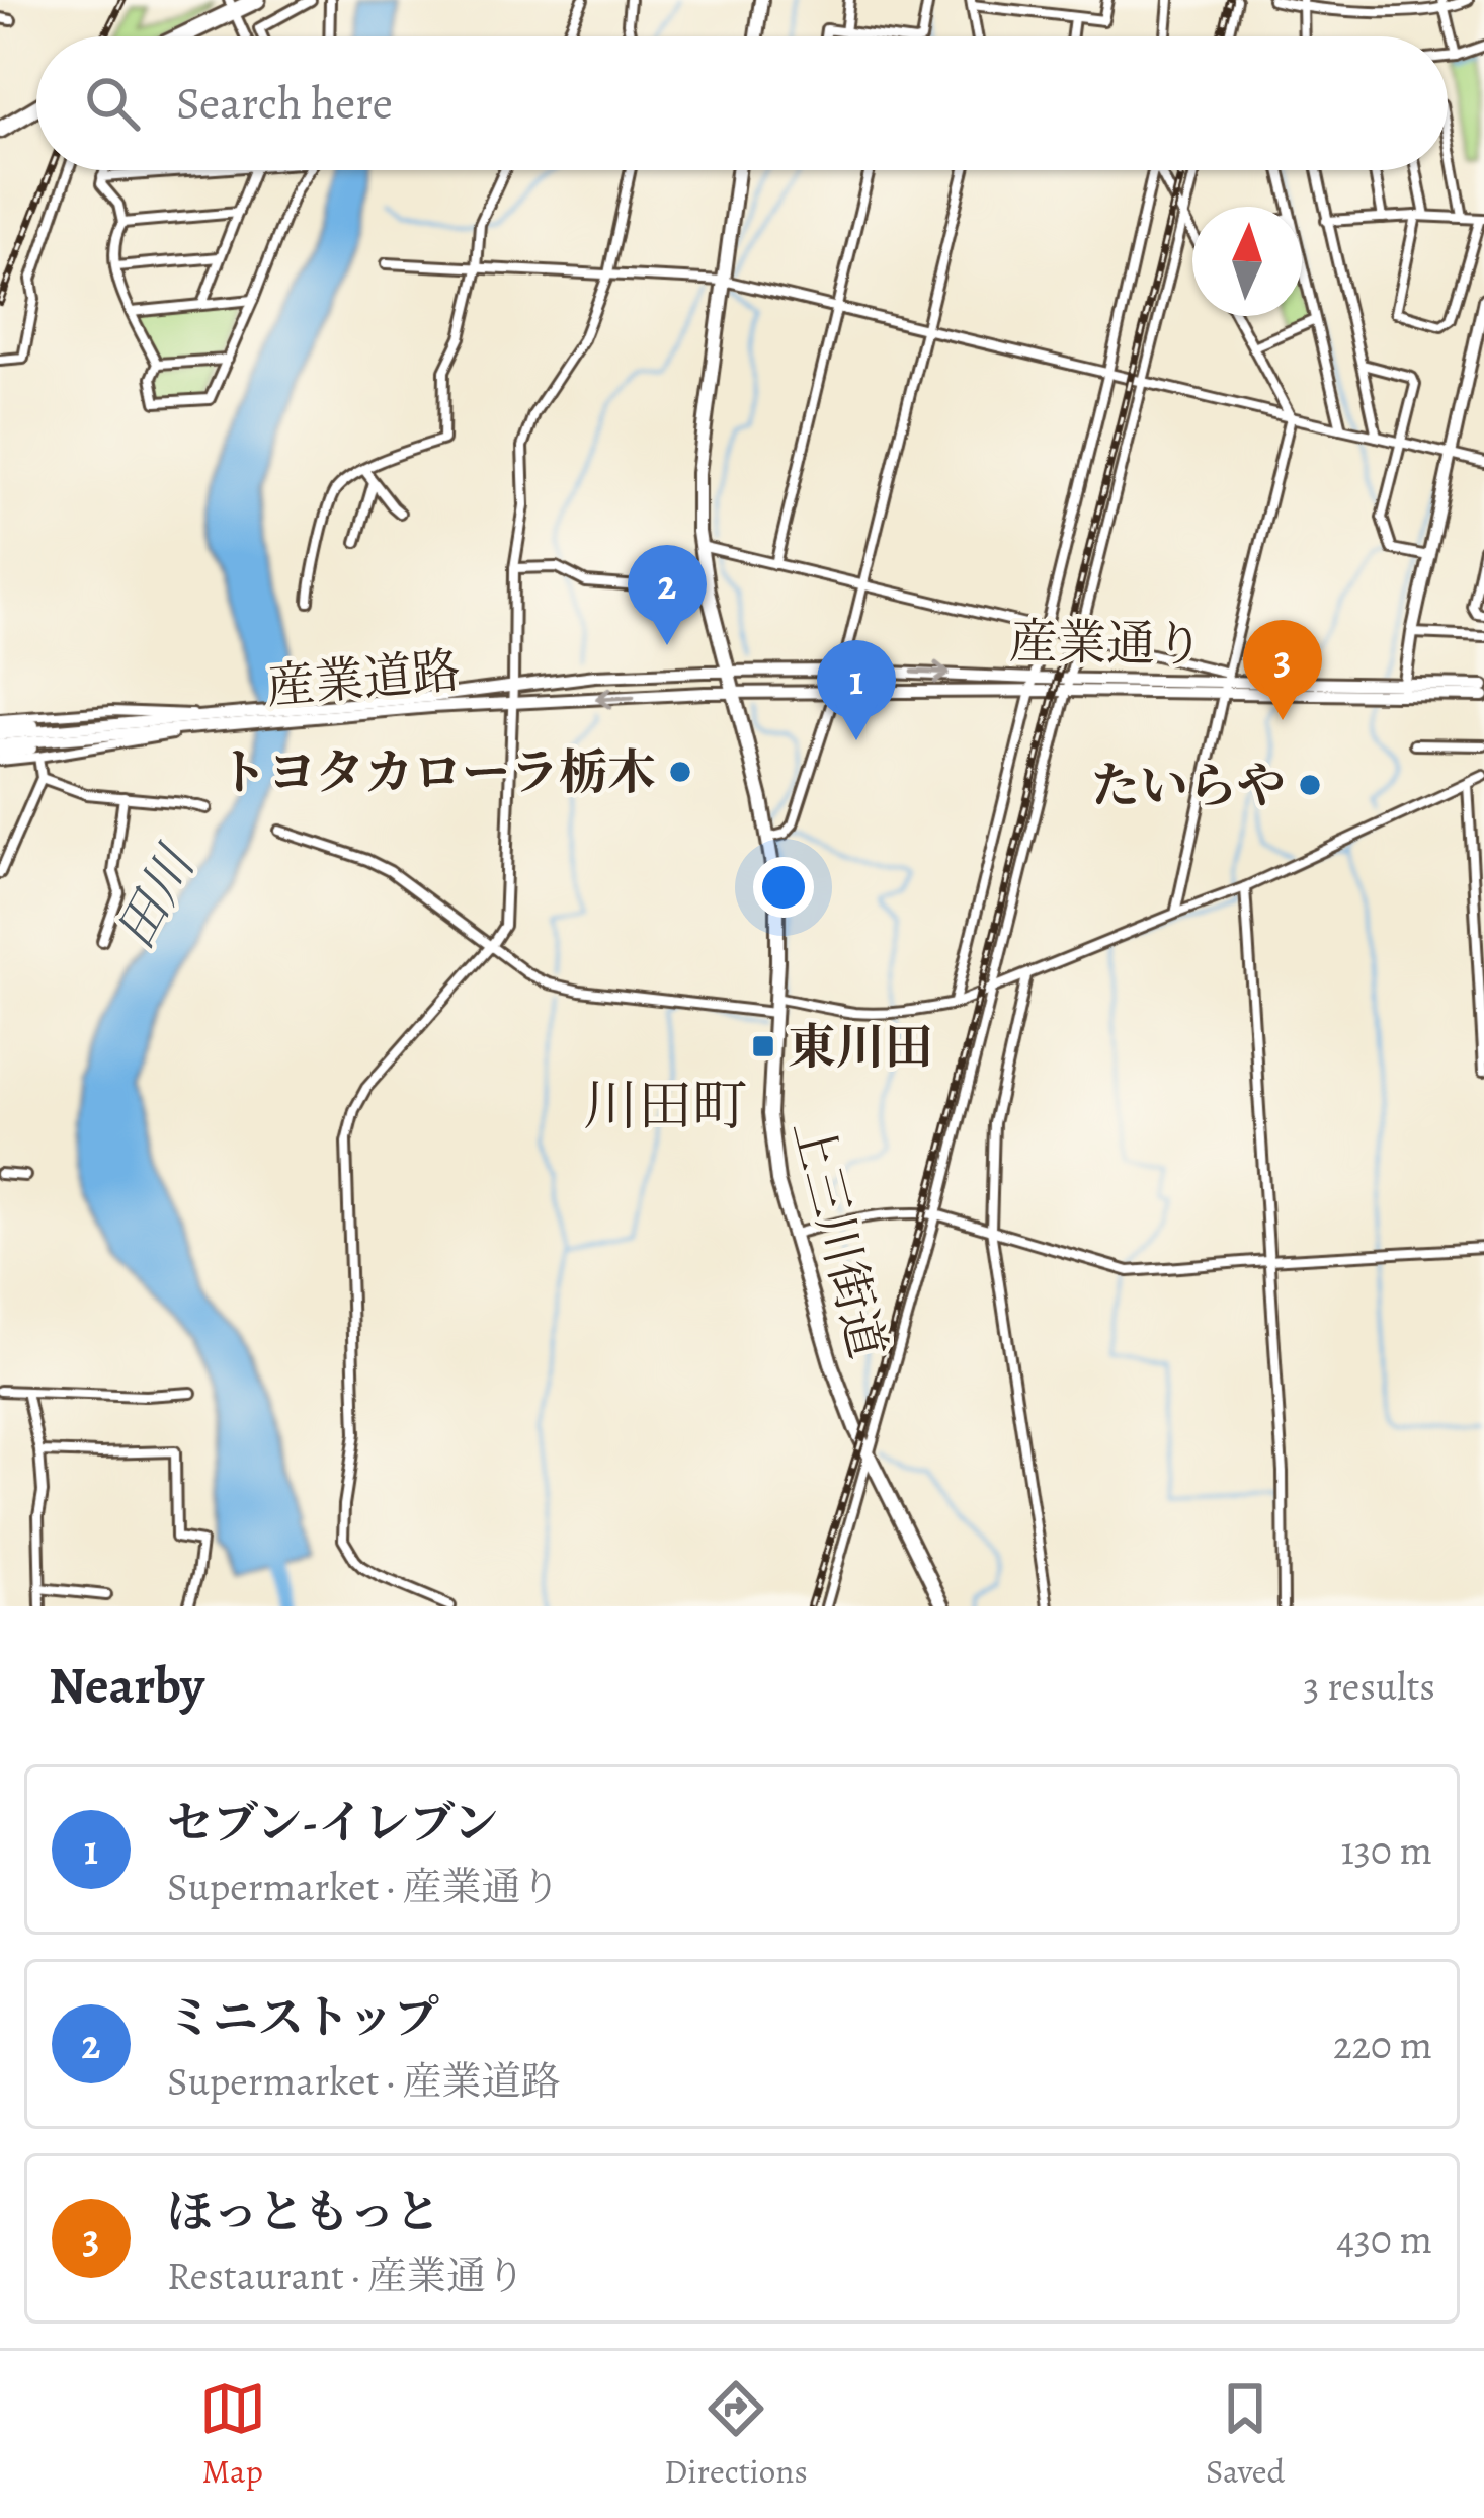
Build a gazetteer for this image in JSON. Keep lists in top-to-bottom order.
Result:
{
  "streets": {
    "main road": ["上三川街道"],
    "street": ["産業通り", "産業道路"]
  },
  "crossings": [
    ["産業通り", "産業道路"],
    ["産業通り", "上三川街道"],
    ["産業道路", "上三川街道"]
  ],
  "districts": ["川田町"],
  "water": ["田川"],
  "places": {
    "other": ["トヨタカローラ栃木", "たいらや"],
    "transit": ["東川田"]
  },
  "north": "top",
  "page": {
    "search": "Search here",
    "pins": ["2", "3", "1"],
    "heading": ["Nearby", "3 results"],
    "list": [
      {
        "mark": "1",
        "name": "セブン-イレブン",
        "note": "Supermarket · 産業通り",
        "value": "130 m"
      },
      {
        "mark": "2",
        "name": "ミニストップ",
        "note": "Supermarket · 産業道路",
        "value": "220 m"
      },
      {
        "mark": "3",
        "name": "ほっともっと",
        "note": "Restaurant · 産業通り",
        "value": "430 m"
      }
    ],
    "nav": ["Map", "Directions", "Saved"]
  }
}
